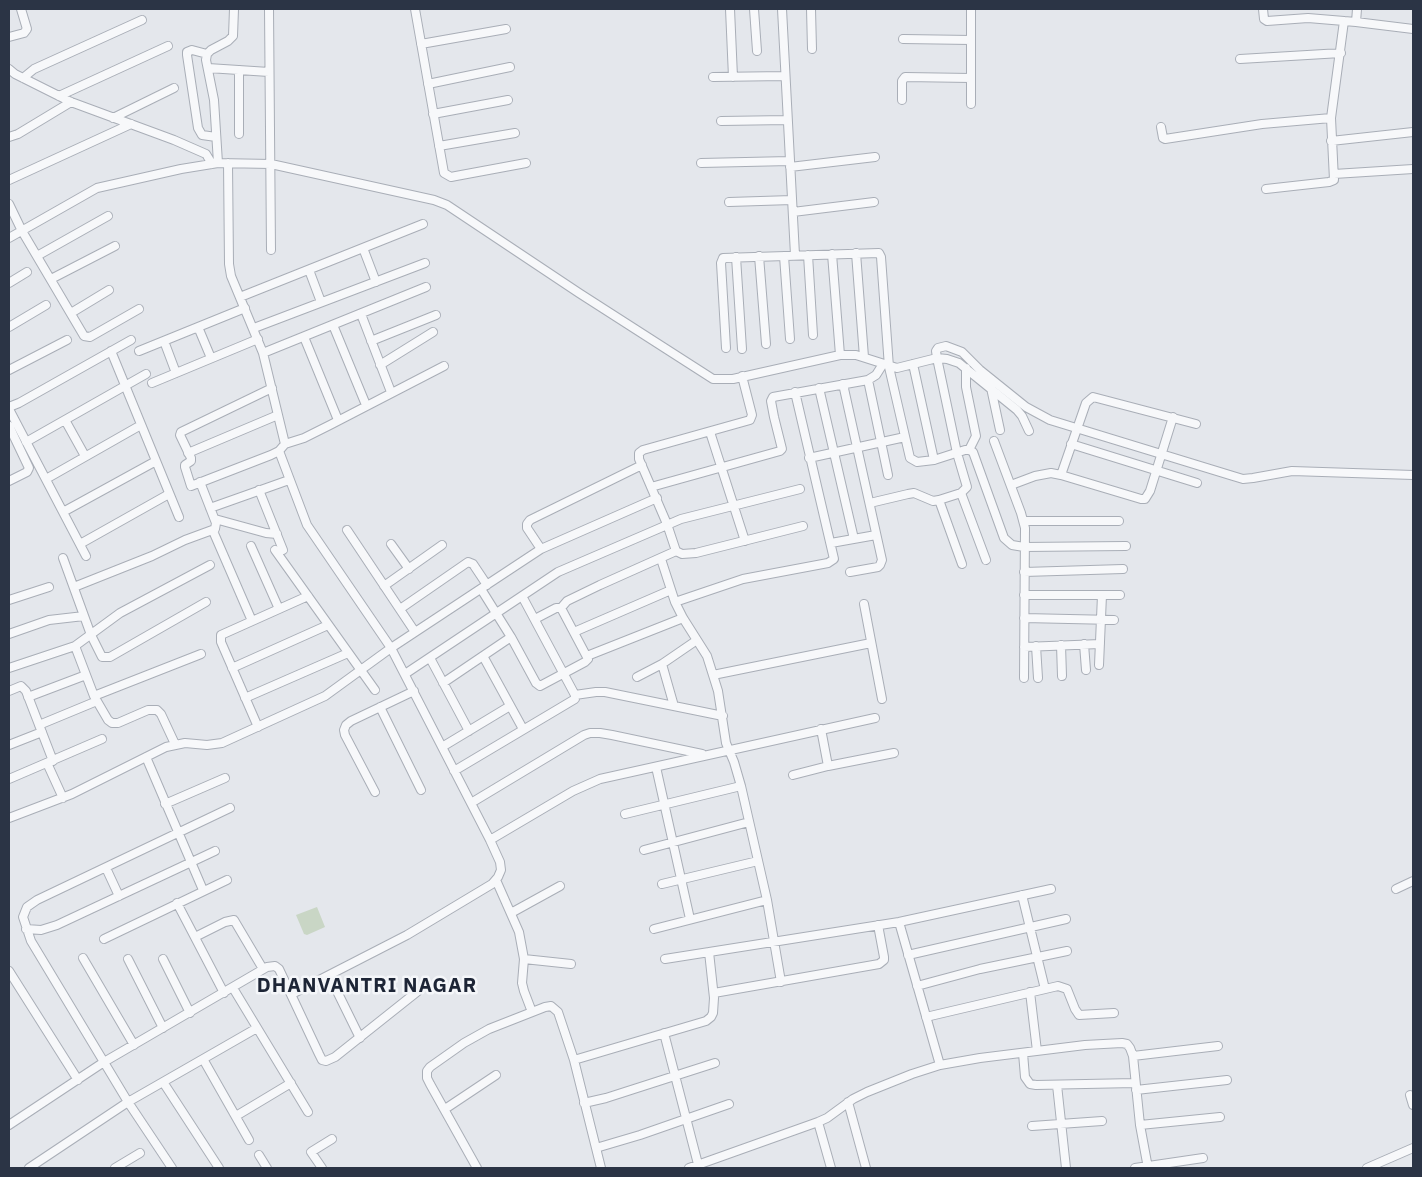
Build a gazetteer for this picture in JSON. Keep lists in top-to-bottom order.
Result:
{
  "districts": ["DHANVANTRI NAGAR"]
}
